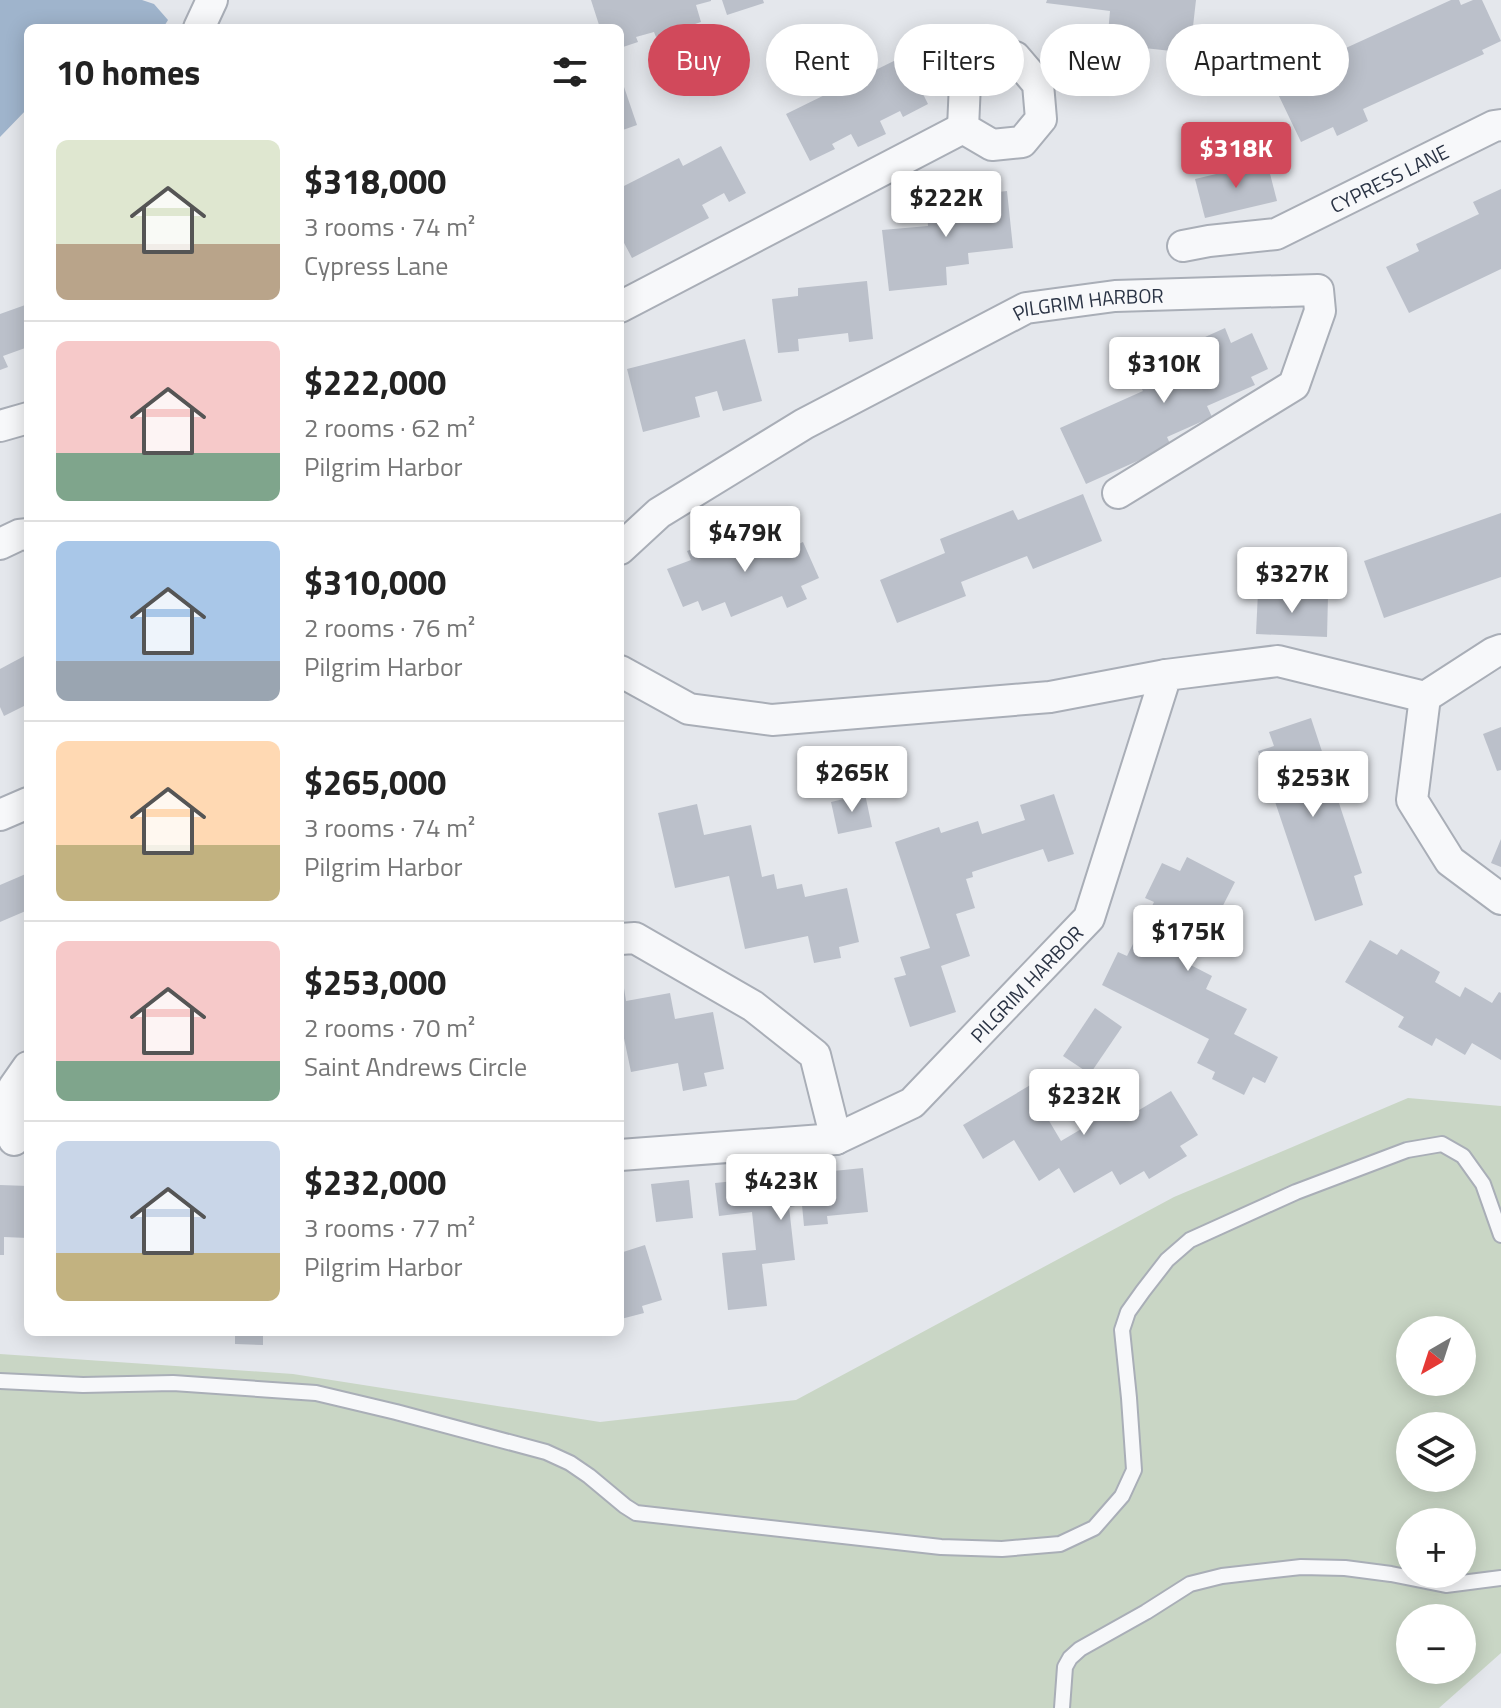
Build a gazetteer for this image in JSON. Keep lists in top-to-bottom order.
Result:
{
  "streets": {
    "street": ["CYPRESS LANE", "PILGRIM HARBOR"]
  },
  "north": "bottom left",
  "page": {
    "chip": [
      "Buy",
      "Rent",
      "Filters",
      "New",
      "Apartment"
    ],
    "heading": "10 homes",
    "list": [
      {
        "name": "$318,000",
        "note": "3 rooms · 74 m² · Cypress Lane"
      },
      {
        "name": "$222,000",
        "note": "2 rooms · 62 m² · Pilgrim Harbor"
      },
      {
        "name": "$310,000",
        "note": "2 rooms · 76 m² · Pilgrim Harbor"
      },
      {
        "name": "$265,000",
        "note": "3 rooms · 74 m² · Pilgrim Harbor"
      },
      {
        "name": "$253,000",
        "note": "2 rooms · 70 m² · Saint Andrews Circle"
      },
      {
        "name": "$232,000",
        "note": "3 rooms · 77 m² · Pilgrim Harbor"
      }
    ],
    "price": [
      "$318K",
      "$222K",
      "$310K",
      "$479K",
      "$327K",
      "$265K",
      "$253K",
      "$175K",
      "$232K",
      "$423K"
    ],
    "map_buttons": ["+", "−"]
  }
}
